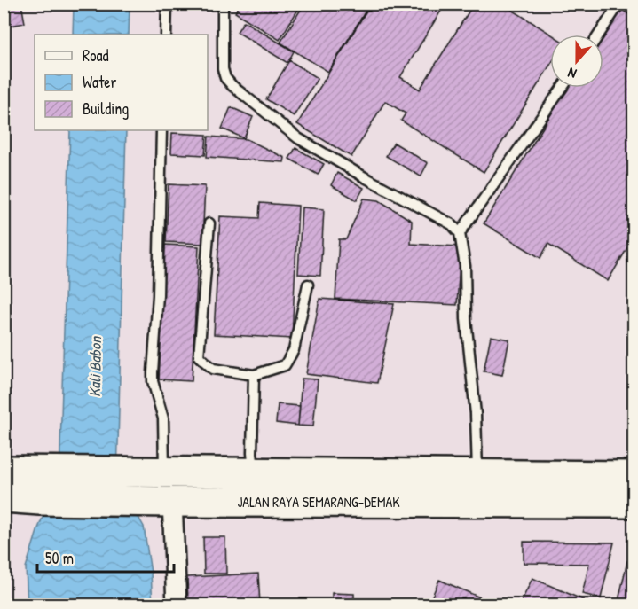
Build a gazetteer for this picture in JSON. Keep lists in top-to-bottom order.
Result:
{
  "streets": {
    "highway": ["JALAN RAYA SEMARANG-DEMAK"]
  },
  "water": ["Kali Babon"],
  "legend": ["Road", "Water", "Building"],
  "scale_bar": "50 m",
  "north": "bottom"
}
